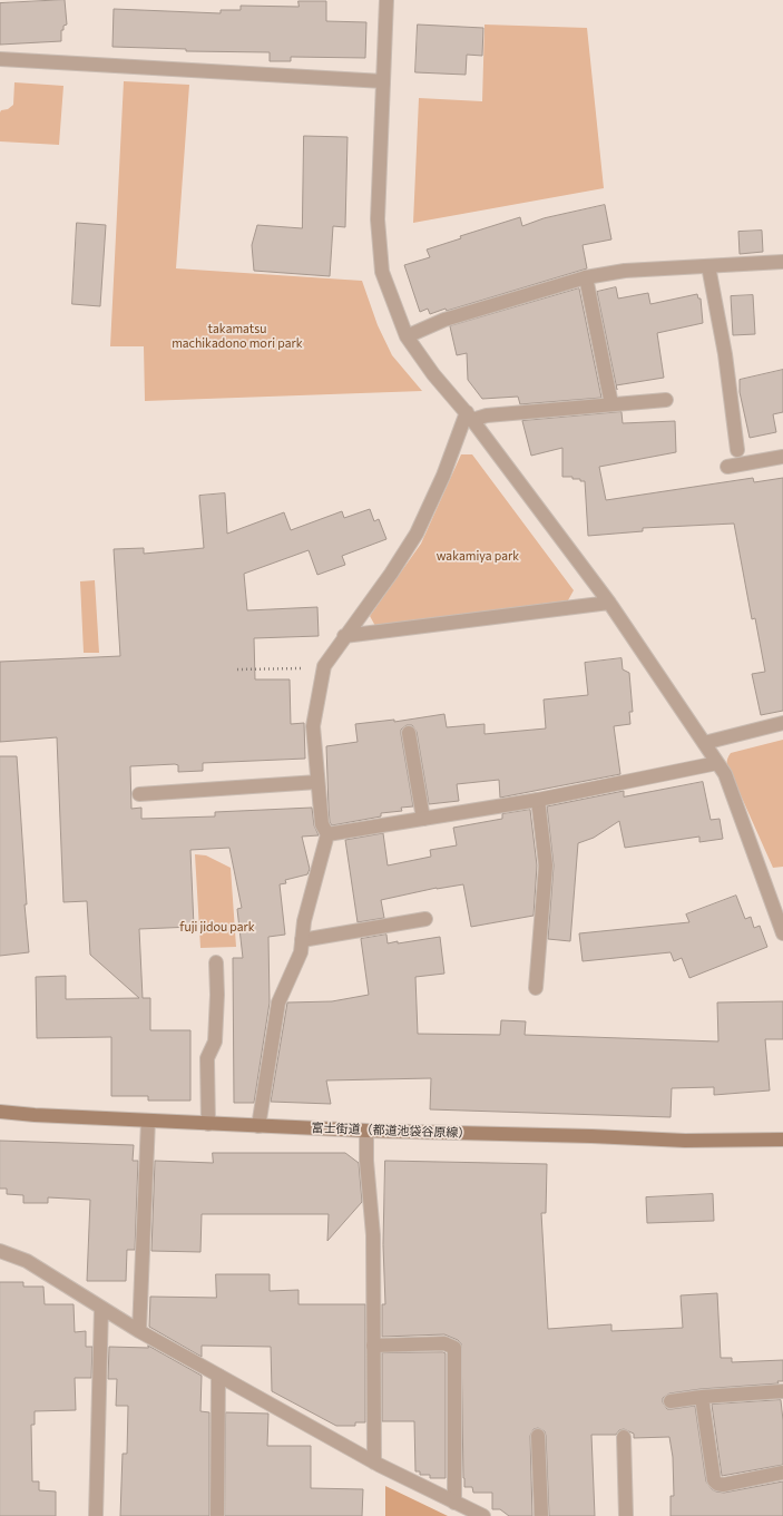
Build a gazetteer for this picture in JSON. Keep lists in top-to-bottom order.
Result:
{
  "streets": {
    "main road": ["富士街道（都道池袋谷原線）"]
  },
  "parks": ["takamatsu machikadono mori park", "wakamiya park", "fuji jidou park"]
}
